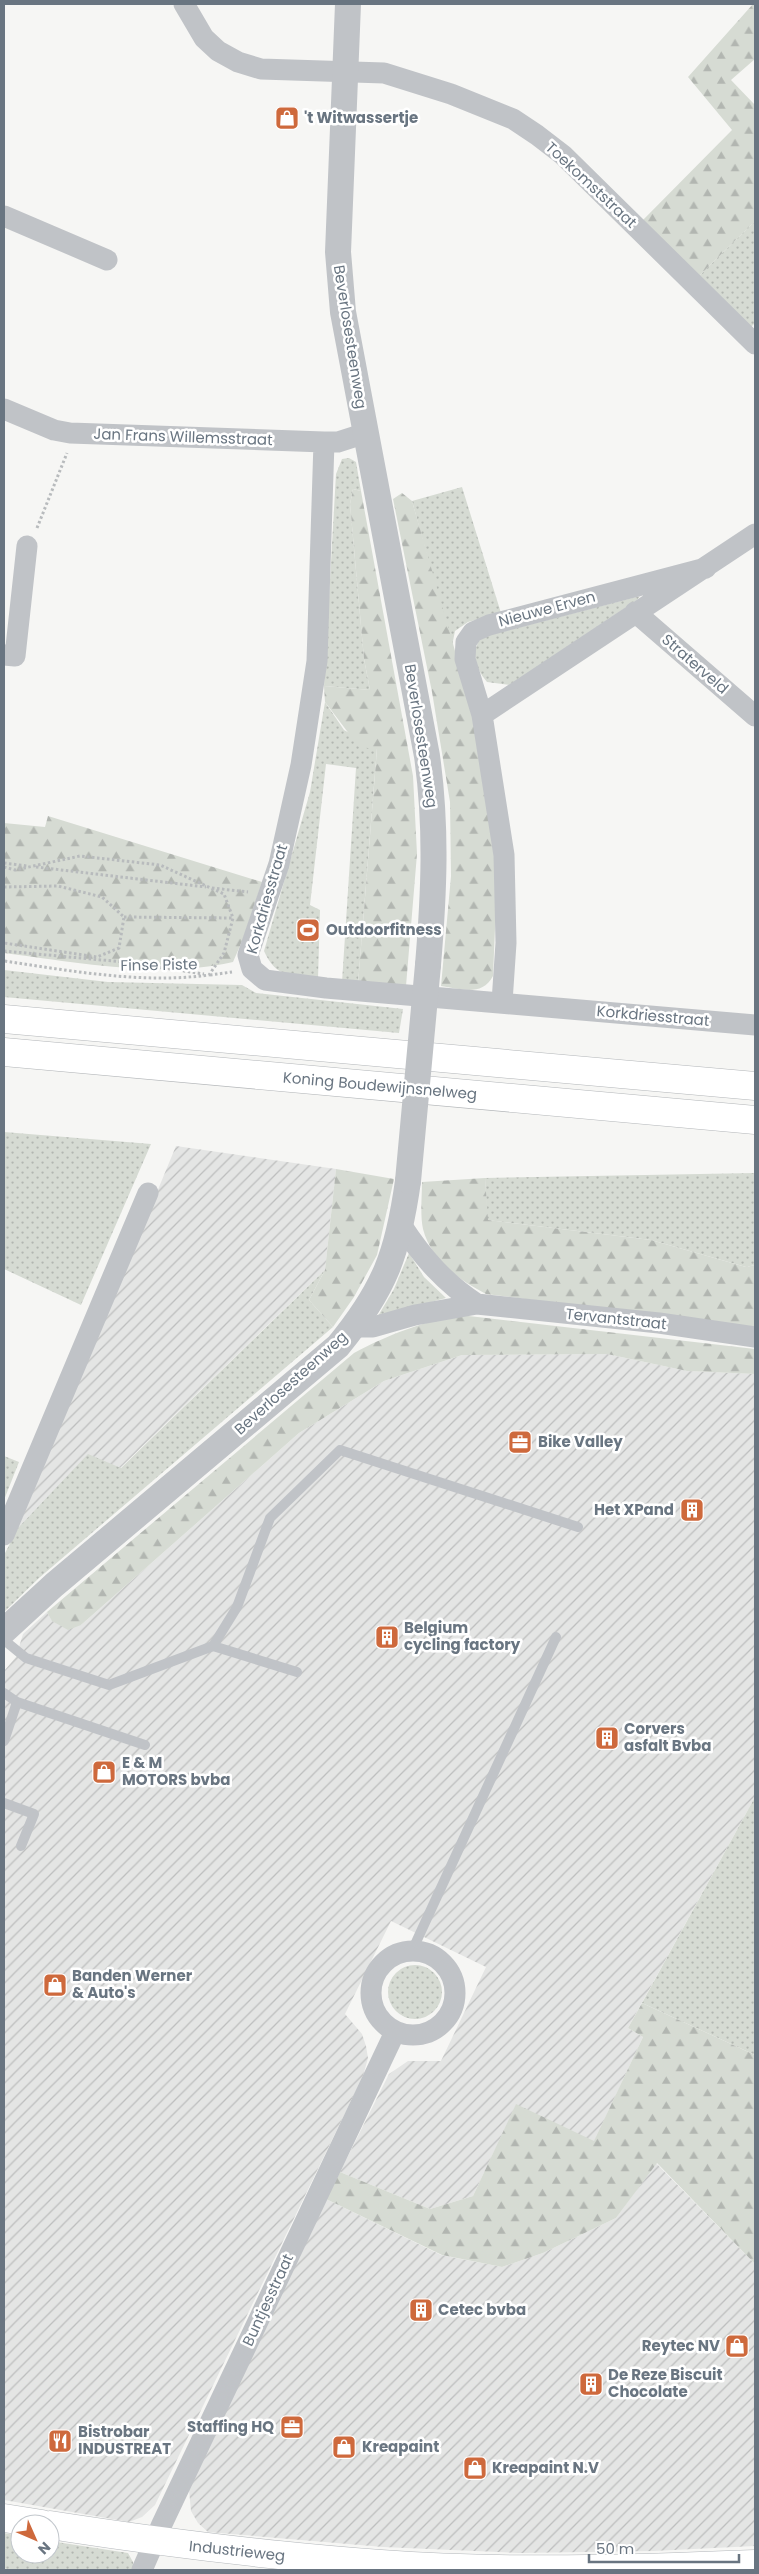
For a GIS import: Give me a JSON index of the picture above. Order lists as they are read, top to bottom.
{
  "streets": {
    "main road": ["Koning Boudewijnsnelweg", "Industrieweg"],
    "street": [
      "Toekomststraat",
      "Beverlosesteenweg",
      "Jan Frans Willemsstraat",
      "Nieuwe Erven",
      "Straterveld",
      "Korkdriesstraat",
      "Tervantstraat",
      "Buntjesstraat"
    ],
    "path": ["Finse Piste"]
  },
  "crossings": [
    ["Toekomststraat", "Beverlosesteenweg"],
    ["Beverlosesteenweg", "Jan Frans Willemsstraat"],
    ["Beverlosesteenweg", "Tervantstraat"],
    ["Jan Frans Willemsstraat", "Korkdriesstraat"],
    ["Nieuwe Erven", "Straterveld"],
    ["Nieuwe Erven", "Korkdriesstraat"],
    ["Buntjesstraat", "Industrieweg"]
  ],
  "places": {
    "shop": [
      "'t Witwassertje",
      "E & M MOTORS bvba",
      "Banden Werner & Auto's",
      "Reytec NV",
      "Kreapaint",
      "Kreapaint N.V"
    ],
    "sports": ["Outdoorfitness"],
    "office": ["Bike Valley", "Staffing HQ"],
    "building": [
      "Het XPand",
      "Belgium cycling factory",
      "Corvers asfalt Bvba",
      "Cetec bvba",
      "De Reze Biscuit Chocolate"
    ],
    "restaurant": ["Bistrobar INDUSTREAT"]
  },
  "scale_bar": "50 m",
  "north": "bottom right"
}
